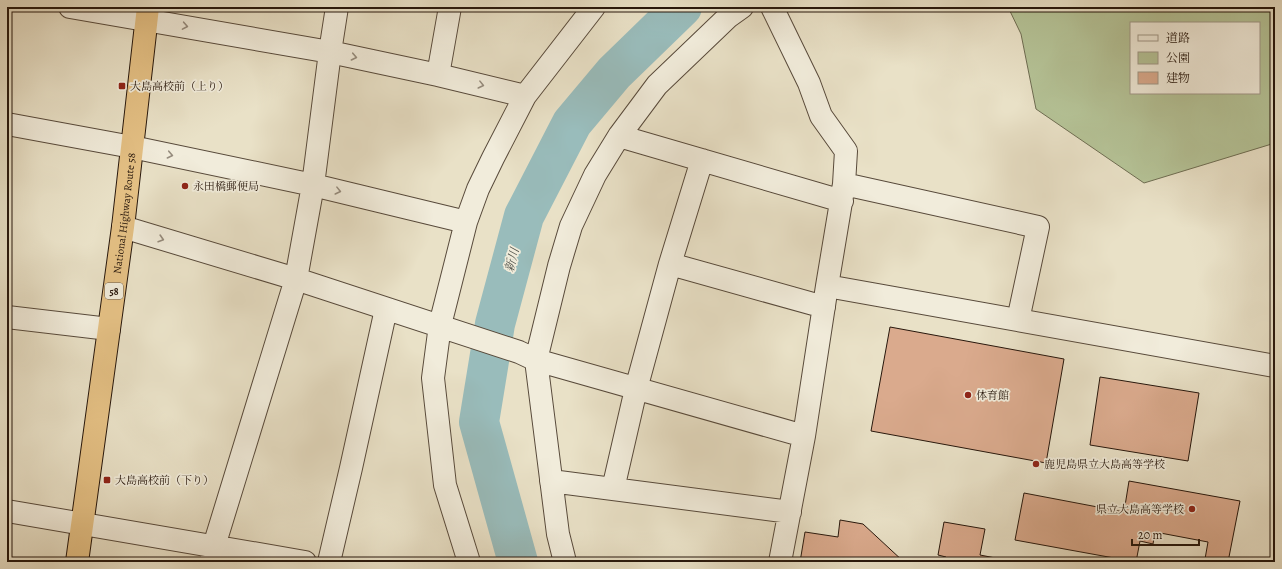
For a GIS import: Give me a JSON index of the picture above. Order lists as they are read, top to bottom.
{
  "streets": {
    "highway": ["National Highway Route 58", "58"]
  },
  "water": ["新川"],
  "places": {
    "transit": ["大島高校前（上り）", "大島高校前（下り）"],
    "other": [
      "永田橋郵便局",
      "体育館",
      "鹿児島県立大島高等学校",
      "県立大島高等学校"
    ]
  },
  "legend": ["道路", "公園", "建物"],
  "scale_bar": "20 m"
}
